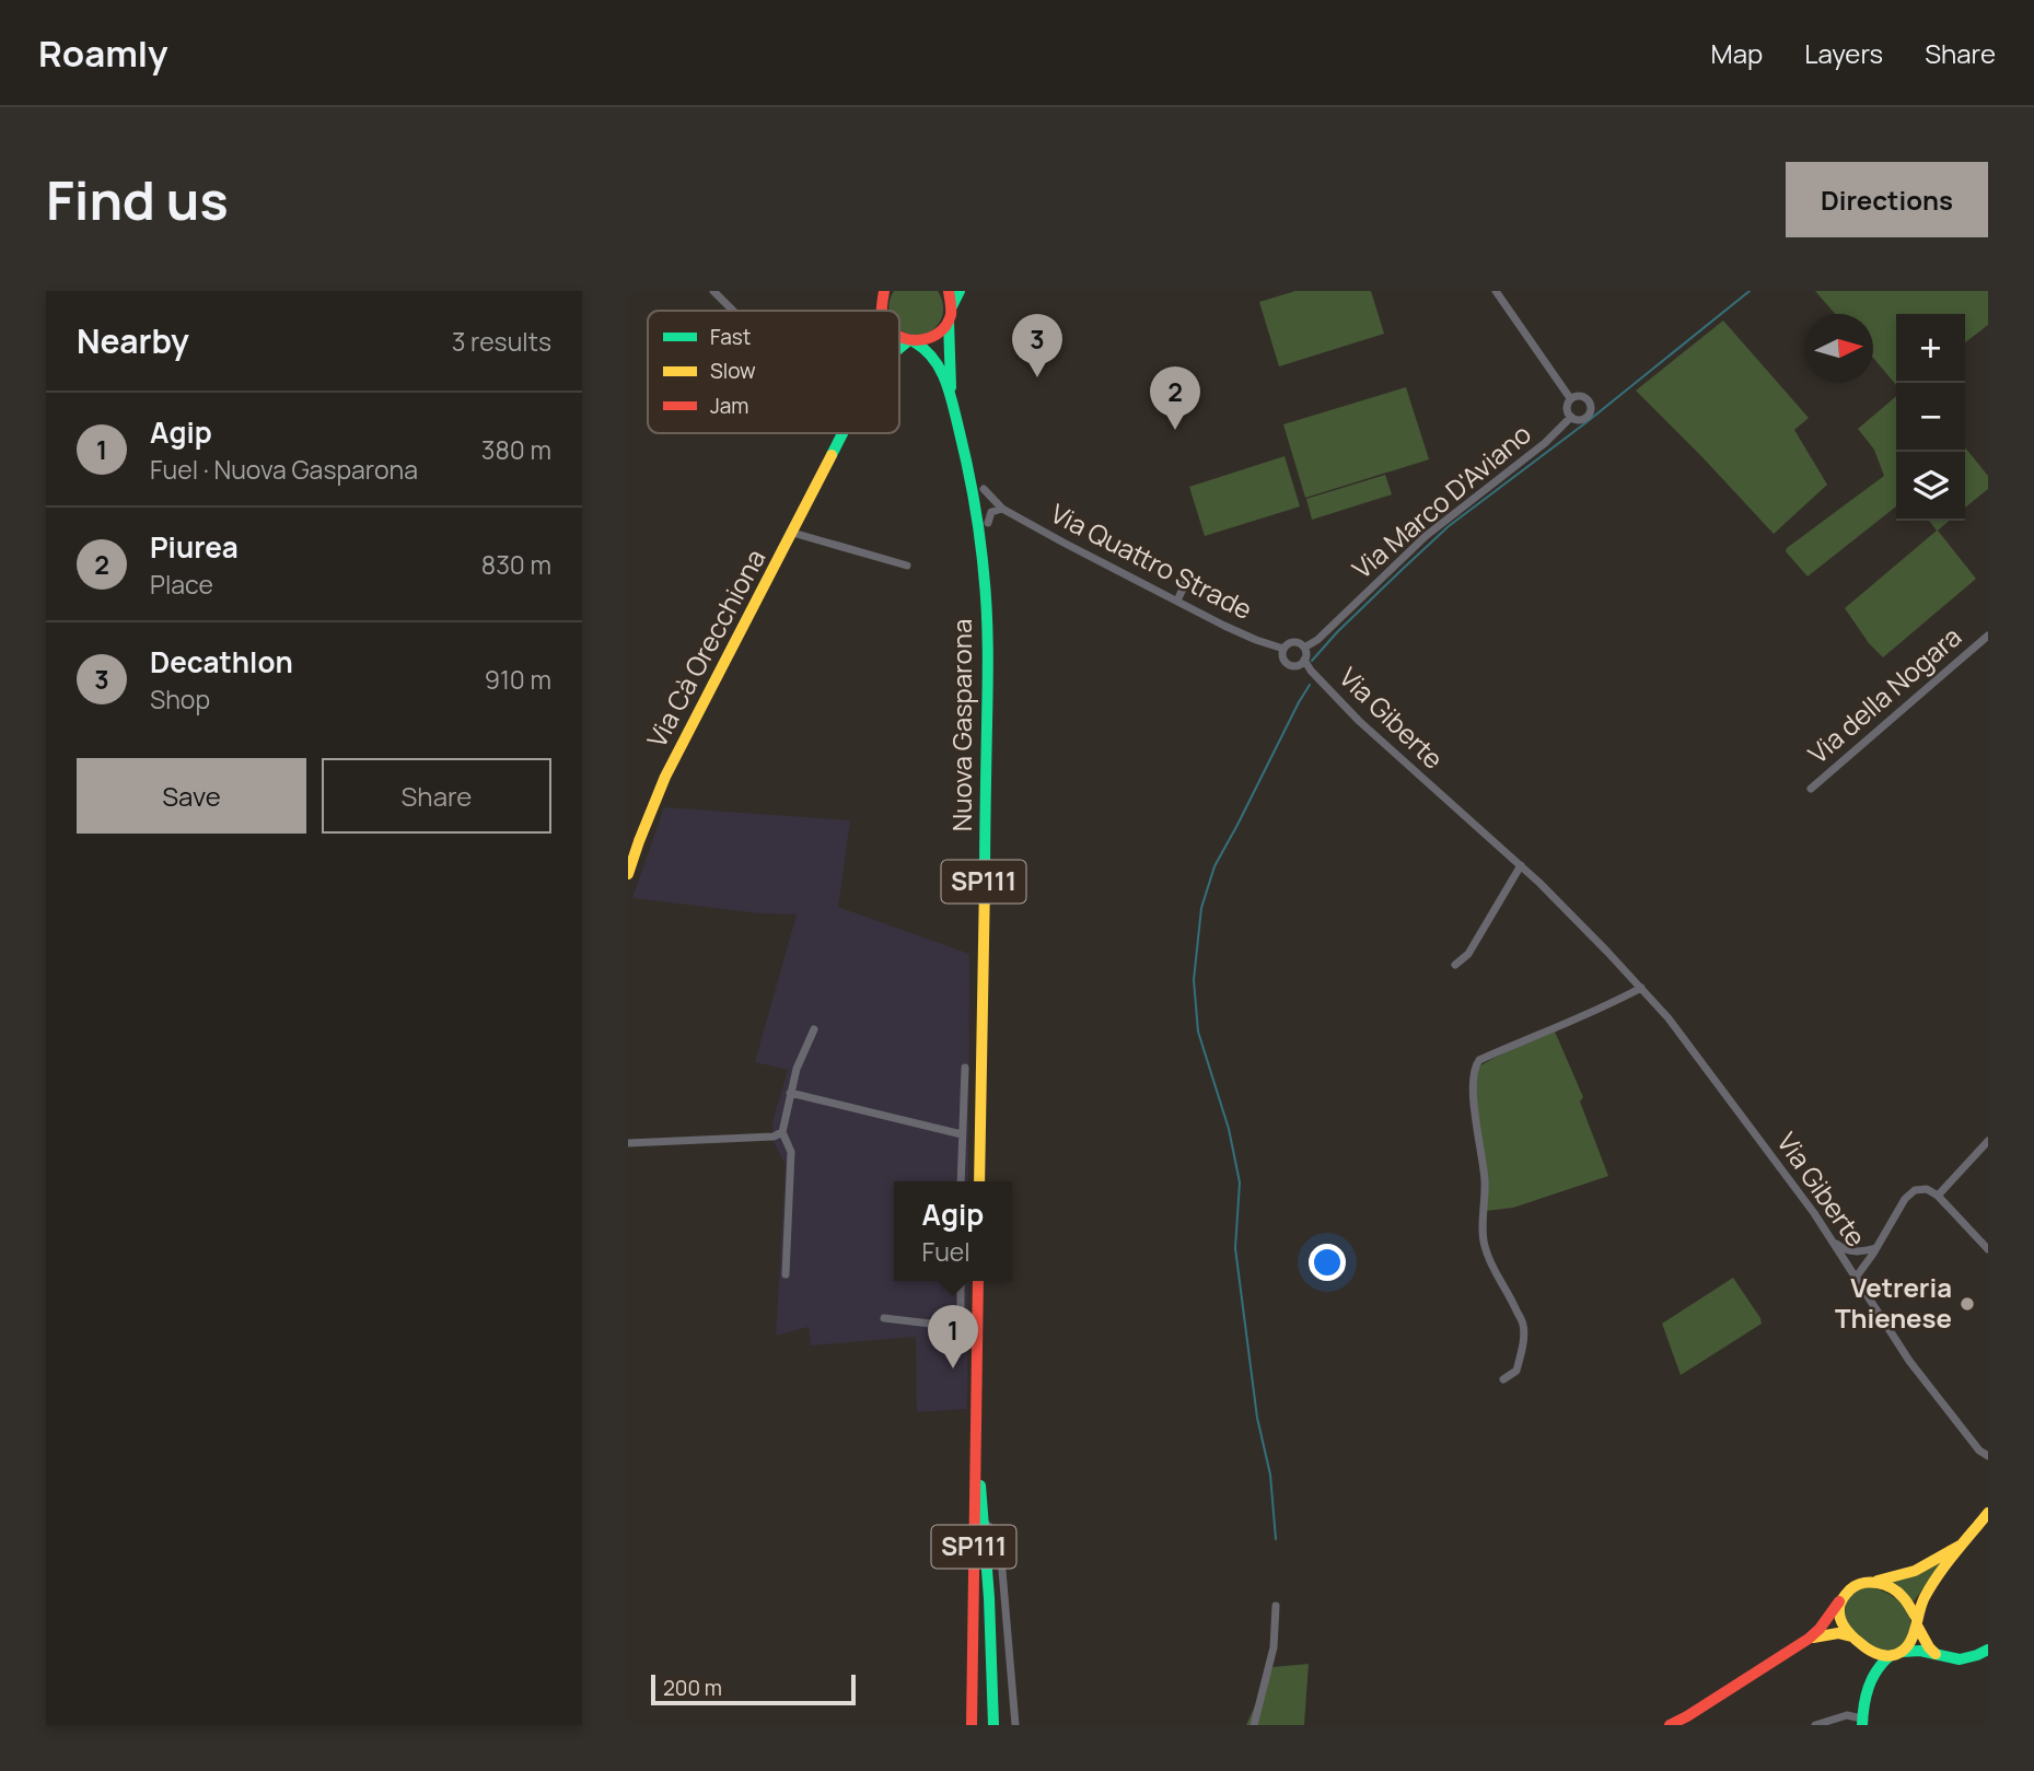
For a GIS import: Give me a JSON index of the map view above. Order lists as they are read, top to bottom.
{
  "streets": {
    "main road": ["Via Cà Orecchiona", "Nuova Gasparona", "SP111"],
    "street": [
      "Via Marco D'Aviano",
      "Via Quattro Strade",
      "Via della Nogara",
      "Via Giberte"
    ]
  },
  "crossings": [
    ["Via Marco D'Aviano", "Via Quattro Strade"],
    ["Via Marco D'Aviano", "Via Giberte"],
    ["Via Quattro Strade", "Via Giberte"],
    ["Via Cà Orecchiona", "Nuova Gasparona"]
  ],
  "places": ["Vetreria Thienese"],
  "legend": ["Fast", "Slow", "Jam"],
  "scale_bar": "200 m",
  "north": "right",
  "page": {
    "header": "Roamly",
    "nav": ["Map", "Layers", "Share"],
    "buttons": [
      "Directions",
      ["Save", "Share"]
    ],
    "title": "Find us",
    "heading": ["Nearby", "3 results"],
    "map_buttons": ["+", "−"],
    "pins": ["3", "2", "1"],
    "list": [
      {
        "mark": "1",
        "name": "Agip",
        "note": "Fuel · Nuova Gasparona",
        "value": "380 m"
      },
      {
        "mark": "2",
        "name": "Piurea",
        "note": "Place",
        "value": "830 m"
      },
      {
        "mark": "3",
        "name": "Decathlon",
        "note": "Shop",
        "value": "910 m"
      }
    ],
    "popup": ["Agip", "Fuel"],
    "scale": "200 m"
  }
}
